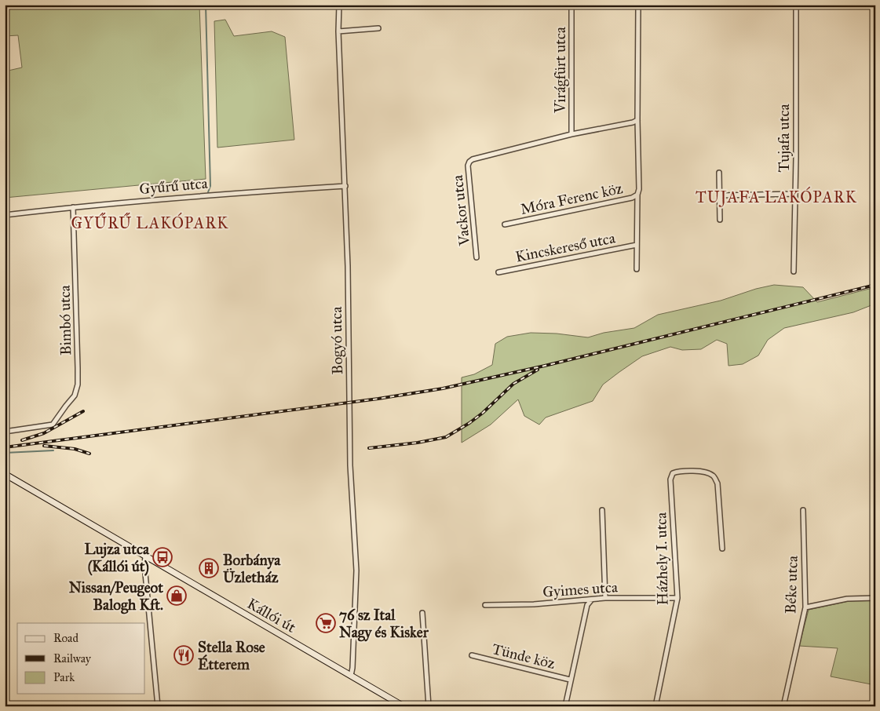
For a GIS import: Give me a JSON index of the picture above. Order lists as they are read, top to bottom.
{
  "streets": {
    "main road": ["Kállói út"],
    "street": [
      "Virágfürt utca",
      "Tujafa utca",
      "Gyűrű utca",
      "Móra Ferenc köz",
      "Vackor utca",
      "Kincskereső utca",
      "Bimbó utca",
      "Bogyó utca",
      "Házhely I. utca",
      "Béke utca",
      "Gyimes utca",
      "Tünde köz"
    ]
  },
  "crossings": [
    ["Virágfürt utca", "Móra Ferenc köz"],
    ["Virágfürt utca", "Vackor utca"],
    ["Gyűrű utca", "Bimbó utca"],
    ["Gyűrű utca", "Bogyó utca"],
    ["Bogyó utca", "Kállói út"],
    ["Házhely I. utca", "Gyimes utca"]
  ],
  "districts": ["TUJAFA LAKÓPARK", "GYŰRŰ LAKÓPARK"],
  "places": {
    "bus stop": ["Lujza utca (Kállói út)"],
    "building": ["Borbánya Üzletház"],
    "shop": ["Nissan/Peugeot Balogh Kft."],
    "supermarket": ["76 sz Ital Nagy és Kisker"],
    "restaurant": ["Stella Rose Étterem"]
  },
  "legend": ["Road", "Railway", "Park"]
}
